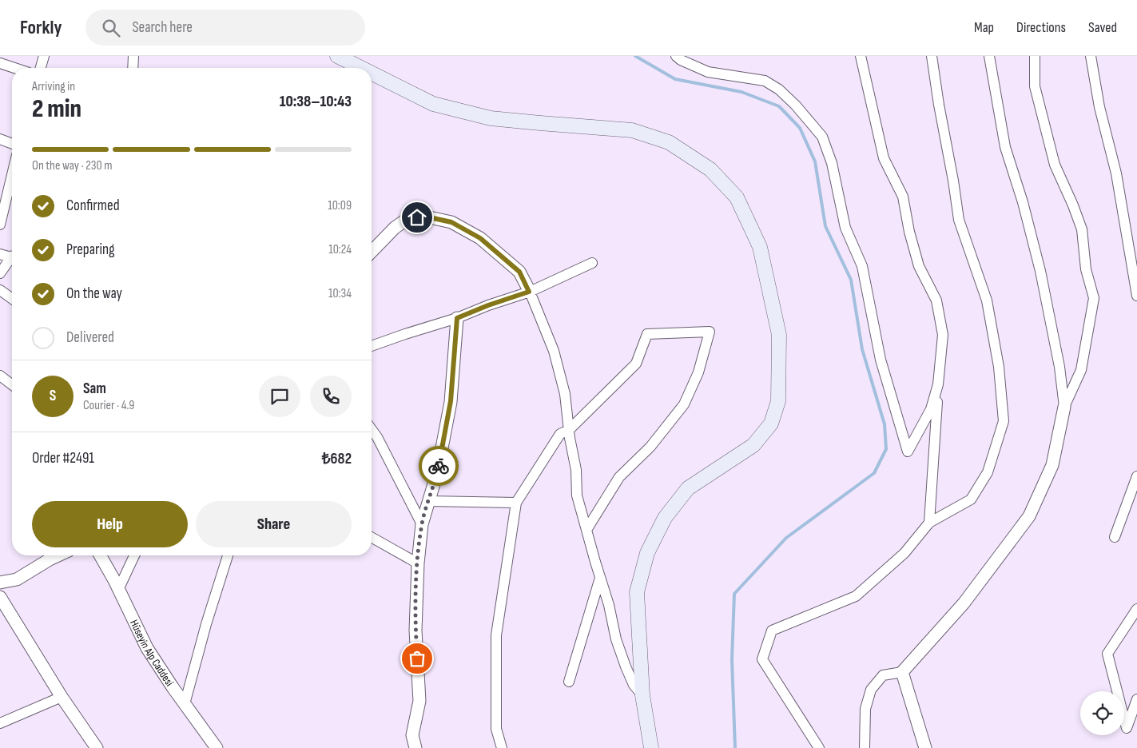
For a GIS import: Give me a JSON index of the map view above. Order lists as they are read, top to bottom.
{
  "streets": {
    "street": ["Hüseyin Alp Caddesi"]
  },
  "page": {
    "header": "Forkly",
    "search": "Search here",
    "nav": ["Map", "Directions", "Saved"],
    "heading": ["2 min", "Arriving in", "10:38–10:43"],
    "panel": [
      "Sam",
      "Courier · 4.9",
      "Order #2491",
      "₺682"
    ],
    "bar": "On the way · 230 m",
    "list": [
      ["Confirmed", "10:09"],
      ["Preparing", "10:24"],
      ["On the way", "10:34"],
      "Delivered"
    ],
    "round": "S",
    "buttons": ["Help", "Share"]
  }
}
